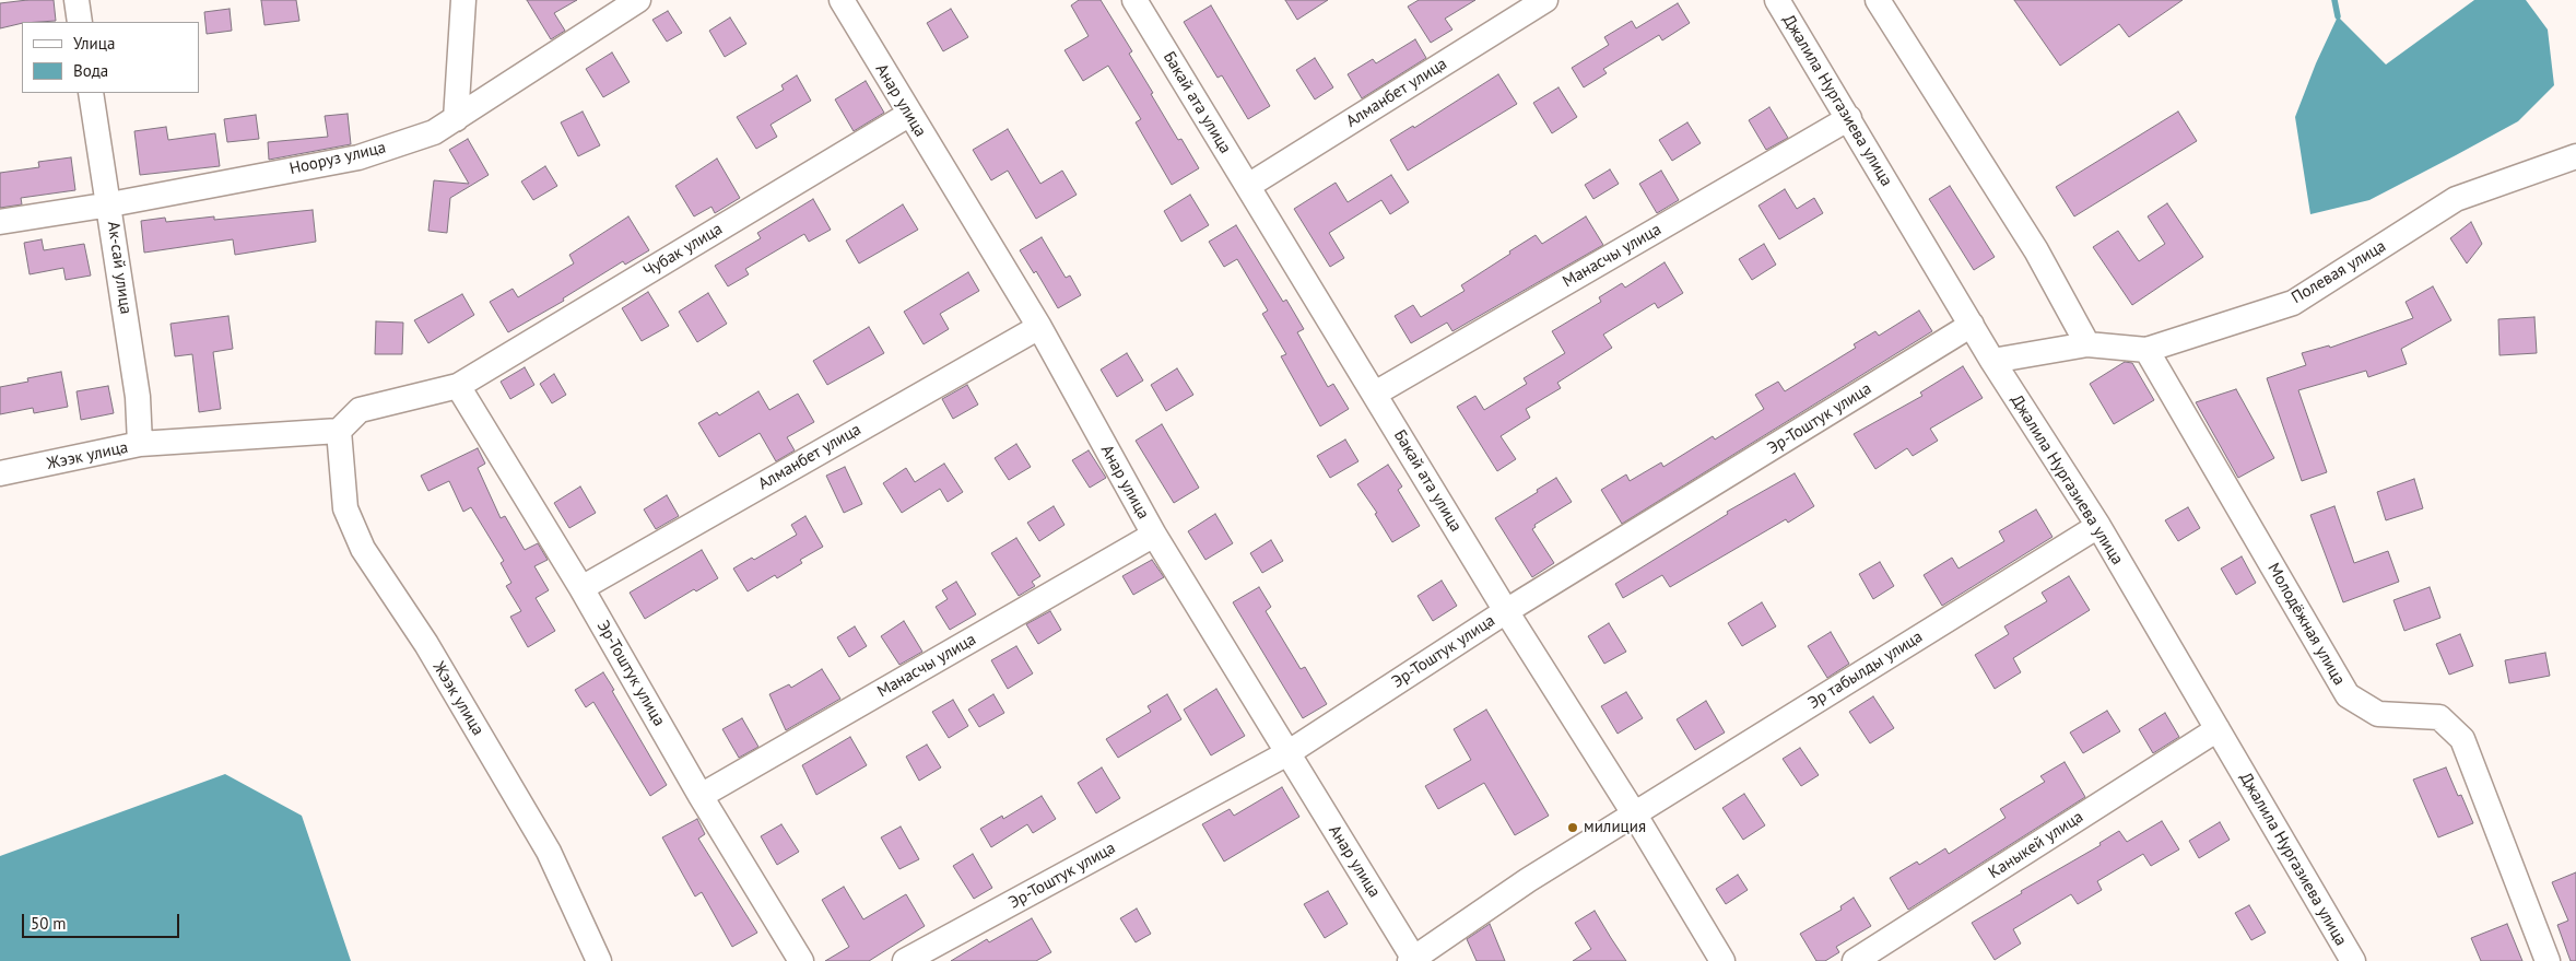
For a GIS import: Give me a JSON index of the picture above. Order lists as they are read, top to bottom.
{
  "streets": {
    "street": [
      "Алманбет улица",
      "Анар улица",
      "Джалила Нургазиева улица",
      "Бакай ата улица",
      "Нооруз улица",
      "Чубак улица",
      "Манасчы улица",
      "Ак-сай улица",
      "Полевая улица",
      "Эр-Тоштук улица",
      "Жээк улица",
      "Молодёжная улица",
      "Эр табылды улица",
      "Каныкей улица"
    ]
  },
  "crossings": [
    ["Алманбет улица", "Анар улица"],
    ["Алманбет улица", "Бакай ата улица"],
    ["Алманбет улица", "Эр-Тоштук улица"],
    ["Анар улица", "Чубак улица"],
    ["Анар улица", "Манасчы улица"],
    ["Анар улица", "Эр-Тоштук улица"],
    ["Анар улица", "Эр табылды улица"],
    ["Джалила Нургазиева улица", "Манасчы улица"],
    ["Джалила Нургазиева улица", "Полевая улица"],
    ["Джалила Нургазиева улица", "Эр-Тоштук улица"],
    ["Джалила Нургазиева улица", "Эр табылды улица"],
    ["Джалила Нургазиева улица", "Каныкей улица"],
    ["Бакай ата улица", "Манасчы улица"],
    ["Бакай ата улица", "Эр-Тоштук улица"],
    ["Бакай ата улица", "Эр табылды улица"],
    ["Нооруз улица", "Ак-сай улица"],
    ["Чубак улица", "Эр-Тоштук улица"],
    ["Манасчы улица", "Эр-Тоштук улица"],
    ["Ак-сай улица", "Жээк улица"],
    ["Полевая улица", "Молодёжная улица"]
  ],
  "places": ["милиция"],
  "legend": ["Улица", "Вода"],
  "scale_bar": "50 m"
}
